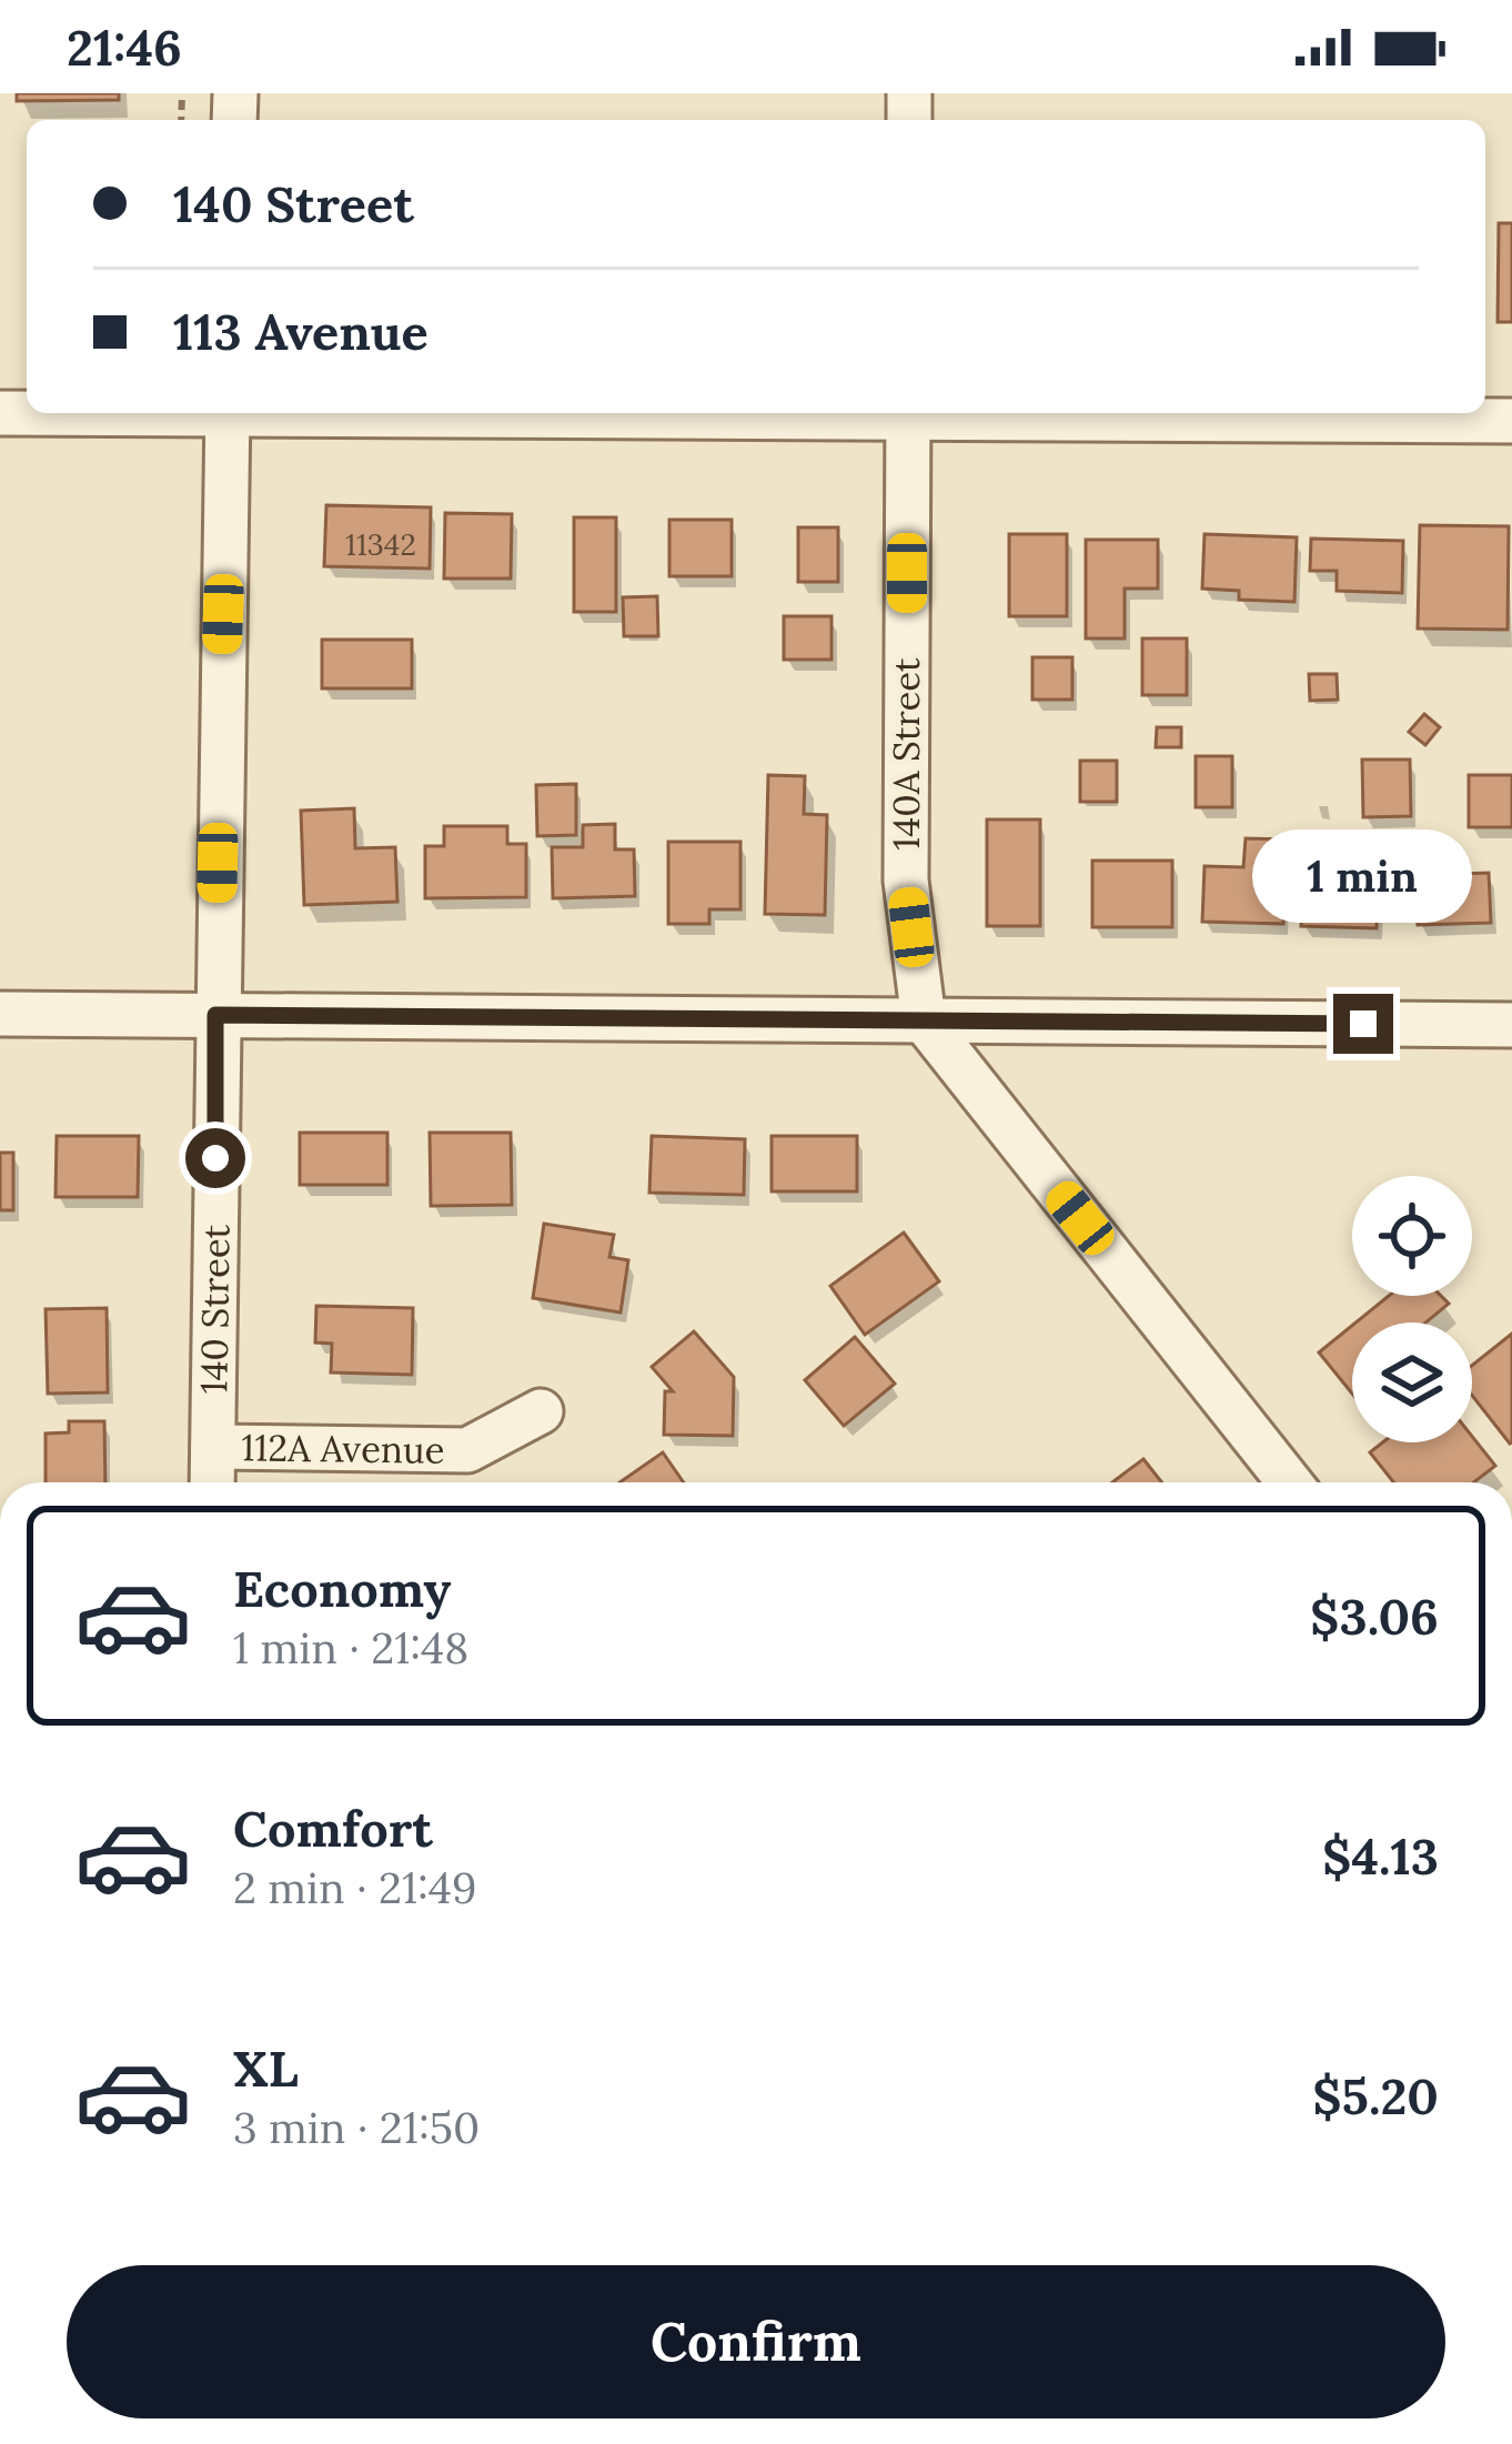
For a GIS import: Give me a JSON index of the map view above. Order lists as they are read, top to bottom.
{
  "streets": {
    "street": ["140A Street", "140 Street", "112A Avenue"]
  },
  "crossings": [
    ["140 Street", "112A Avenue"]
  ],
  "house_numbers": ["11342"],
  "page": {
    "status": "21:46",
    "banner": ["140 Street", "113 Avenue"],
    "bubble": "1 min",
    "list": [
      {
        "name": "Economy",
        "note": "1 min · 21:48",
        "value": "$3.06"
      },
      {
        "name": "Comfort",
        "note": "2 min · 21:49",
        "value": "$4.13"
      },
      {
        "name": "XL",
        "note": "3 min · 21:50",
        "value": "$5.20"
      }
    ],
    "buttons": "Confirm"
  }
}
